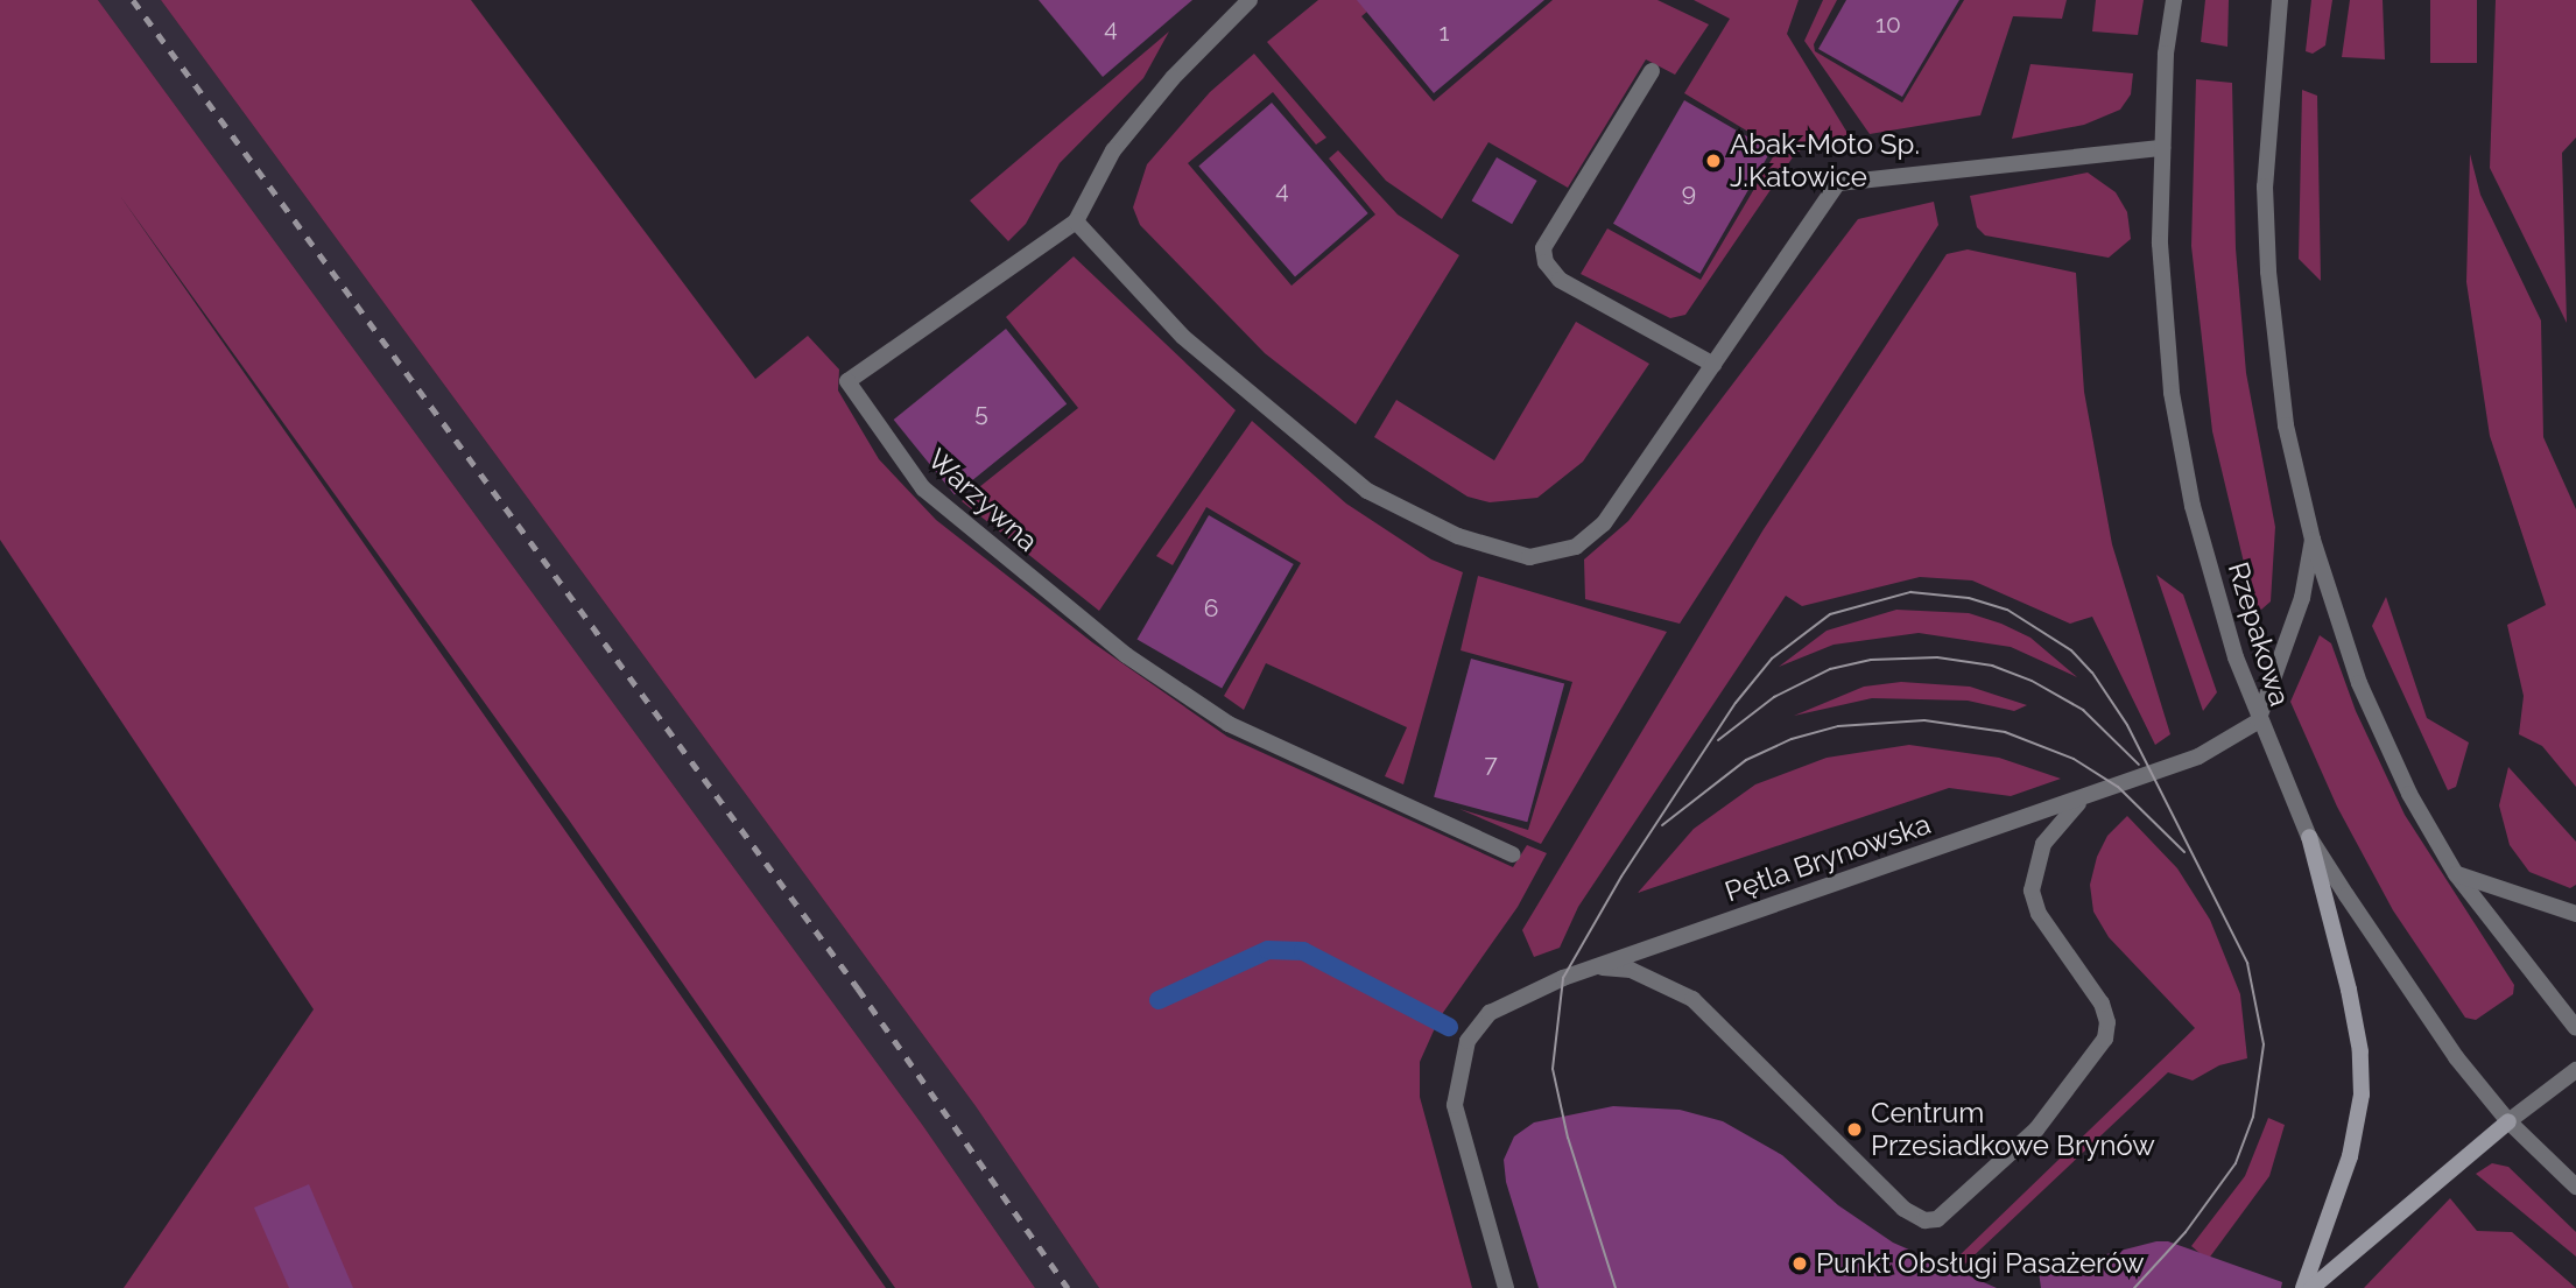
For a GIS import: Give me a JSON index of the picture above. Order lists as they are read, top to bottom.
{
  "streets": {
    "street": ["Warzywna", "Rzepakowa", "Pętla Brynowska"]
  },
  "crossings": [
    ["Rzepakowa", "Pętla Brynowska"]
  ],
  "places": ["Abak-Moto Sp. J.Katowice", "Centrum Przesiadkowe Brynów", "Punkt Obsługi Pasażerów"],
  "house_numbers": [
    "10",
    "4",
    "1",
    "4",
    "9",
    "5",
    "6",
    "7"
  ]
}
